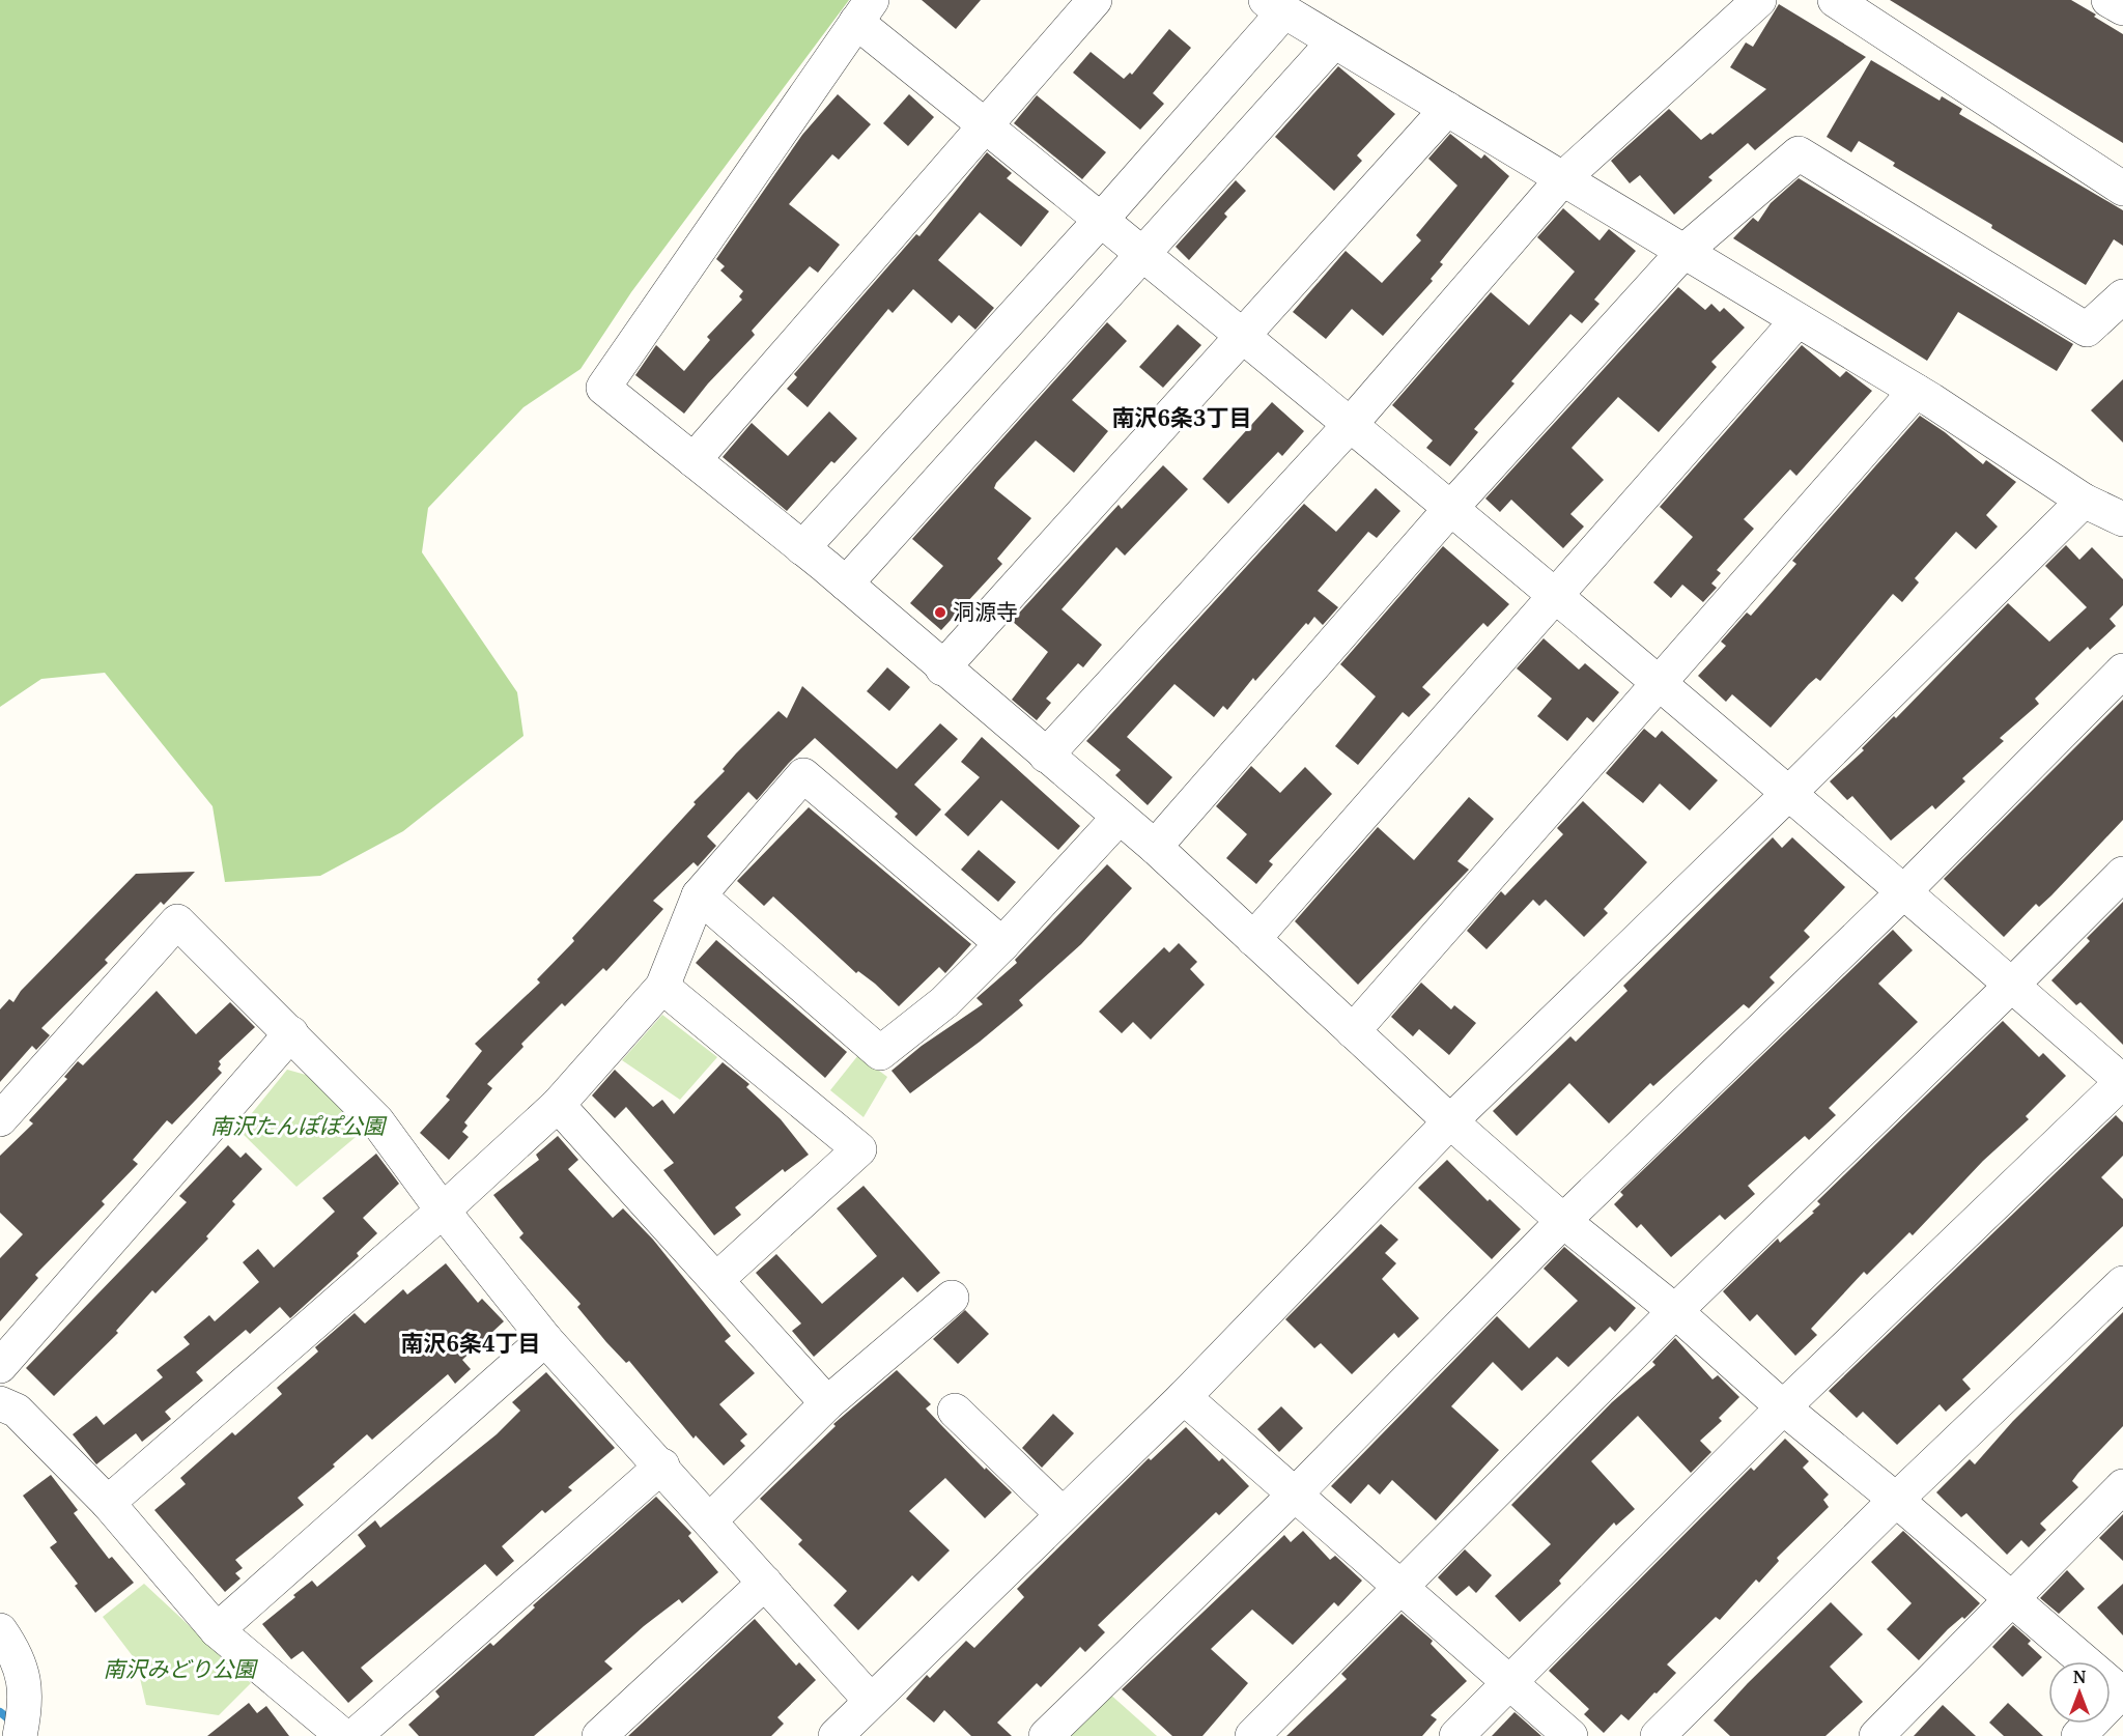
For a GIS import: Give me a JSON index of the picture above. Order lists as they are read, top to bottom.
{
  "districts": ["南沢6条3丁目", "南沢6条4丁目"],
  "parks": ["南沢たんぽぽ公園", "南沢みどり公園"],
  "places": ["洞源寺"],
  "north": "top"
}
